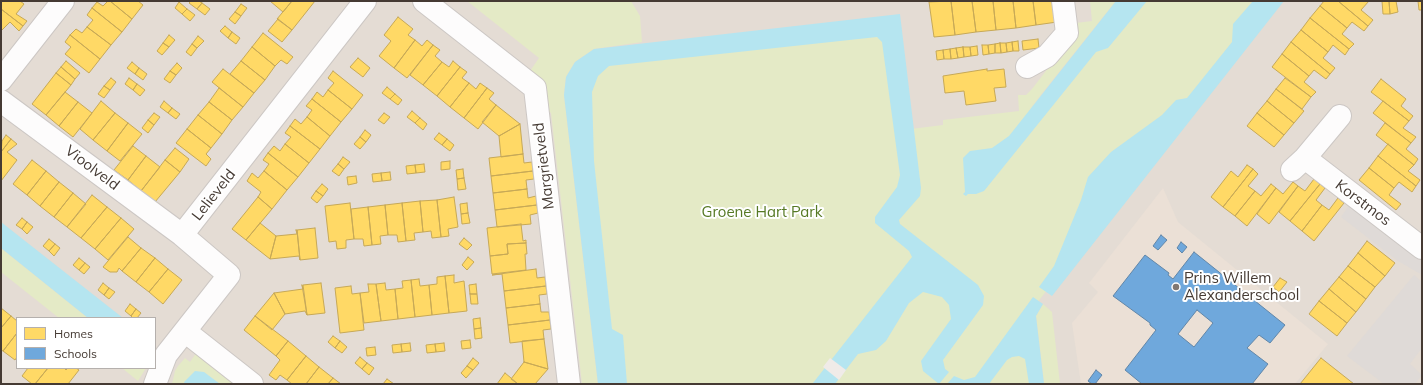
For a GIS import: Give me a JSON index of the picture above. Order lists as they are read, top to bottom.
{
  "streets": {
    "street": [
      "Margrietveld",
      "Vioolveld",
      "Lelieveld",
      "Korstmos"
    ]
  },
  "crossings": [
    ["Vioolveld", "Lelieveld"]
  ],
  "parks": ["Groene Hart Park"],
  "places": ["Prins Willem Alexanderschool"],
  "legend": ["Homes", "Schools"]
}
